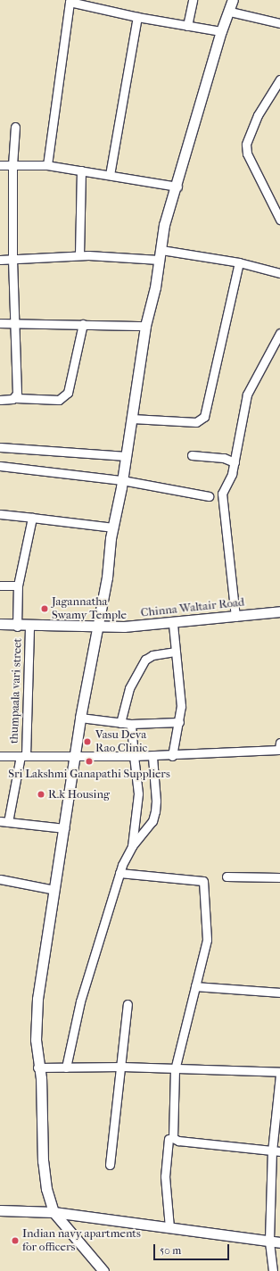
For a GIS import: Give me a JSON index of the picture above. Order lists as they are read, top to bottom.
{
  "streets": {
    "street": ["Chinna Waltair Road", "thumpaala vari street"]
  },
  "crossings": [
    ["Chinna Waltair Road", "thumpaala vari street"]
  ],
  "places": [
    "Jagannatha Swamy Temple",
    "Vasu Deva Rao Clinic",
    "Sri Lakshmi Ganapathi Suppliers",
    "R.k Housing",
    "Indian navy apartments for officers"
  ],
  "scale_bar": "50 m"
}
